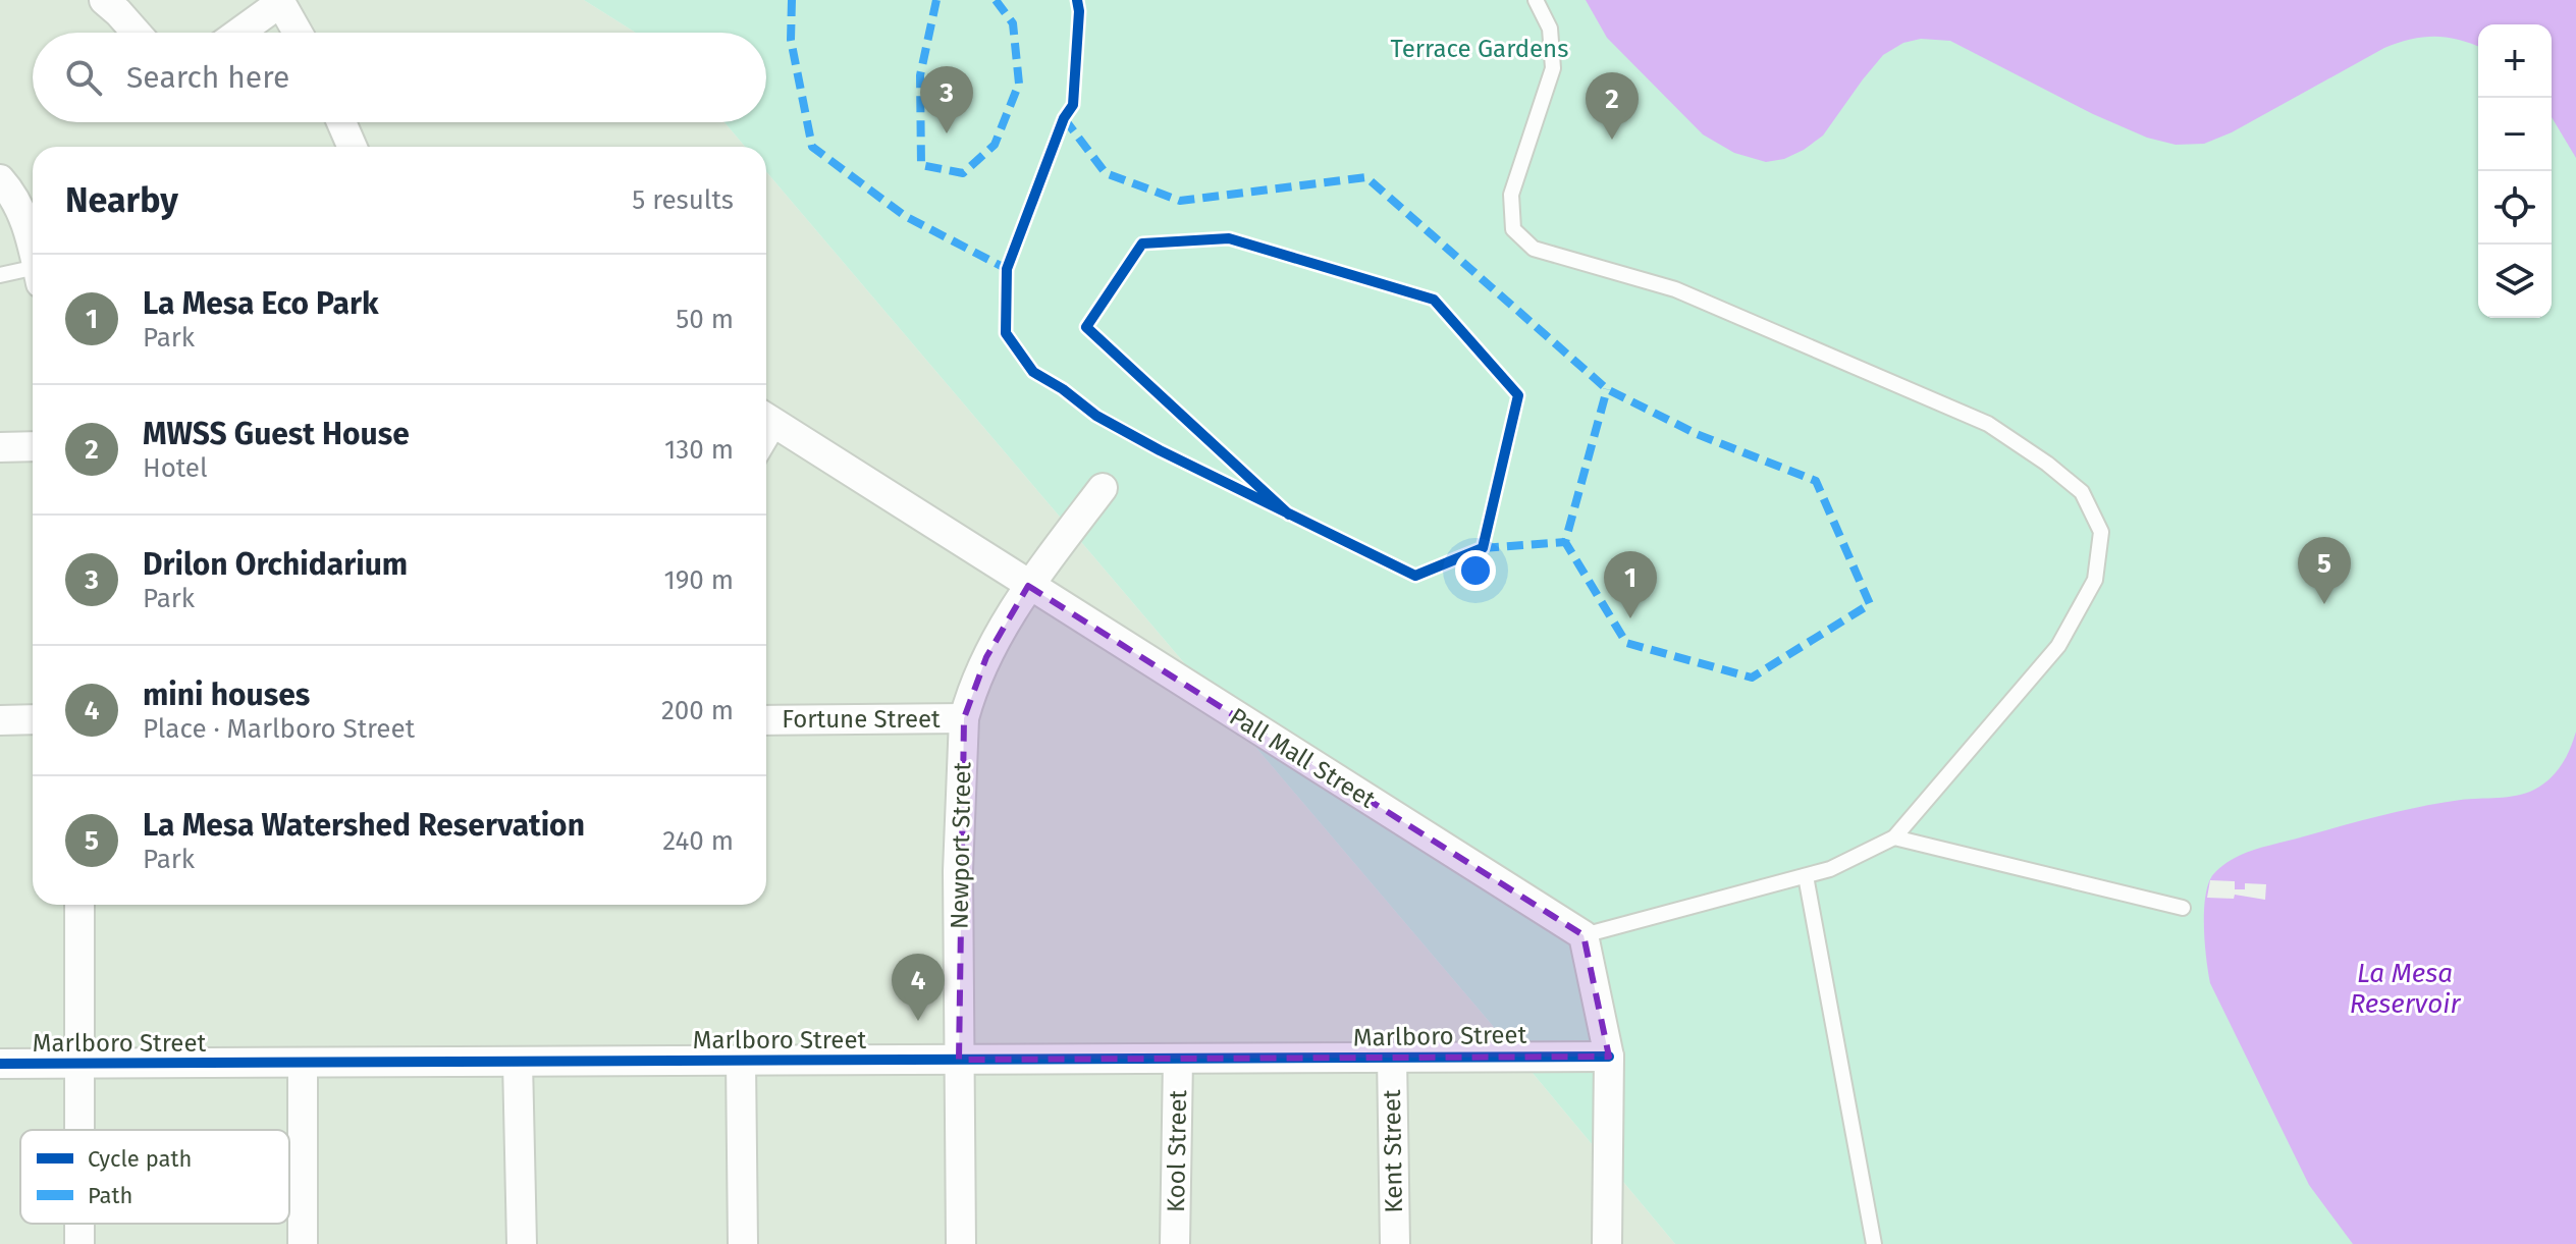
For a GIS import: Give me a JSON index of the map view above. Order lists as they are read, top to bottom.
{
  "streets": {
    "street": [
      "Fortune Street",
      "Pall Mall Street",
      "Newport Street",
      "Marlboro Street",
      "Kool Street",
      "Kent Street"
    ]
  },
  "crossings": [
    ["Fortune Street", "Newport Street"],
    ["Pall Mall Street", "Newport Street"],
    ["Newport Street", "Marlboro Street"],
    ["Marlboro Street", "Kool Street"],
    ["Marlboro Street", "Kent Street"]
  ],
  "water": ["La Mesa Reservoir"],
  "parks": ["Terrace Gardens"],
  "legend": ["Cycle path", "Path"],
  "page": {
    "map_buttons": ["+", "−"],
    "search": "Search here",
    "pins": [
      "3",
      "2",
      "5",
      "1",
      "4"
    ],
    "heading": ["Nearby", "5 results"],
    "list": [
      {
        "mark": "1",
        "name": "La Mesa Eco Park",
        "note": "Park",
        "value": "50 m"
      },
      {
        "mark": "2",
        "name": "MWSS Guest House",
        "note": "Hotel",
        "value": "130 m"
      },
      {
        "mark": "3",
        "name": "Drilon Orchidarium",
        "note": "Park",
        "value": "190 m"
      },
      {
        "mark": "4",
        "name": "mini houses",
        "note": "Place · Marlboro Street",
        "value": "200 m"
      },
      {
        "mark": "5",
        "name": "La Mesa Watershed Reservation",
        "note": "Park",
        "value": "240 m"
      }
    ]
  }
}
